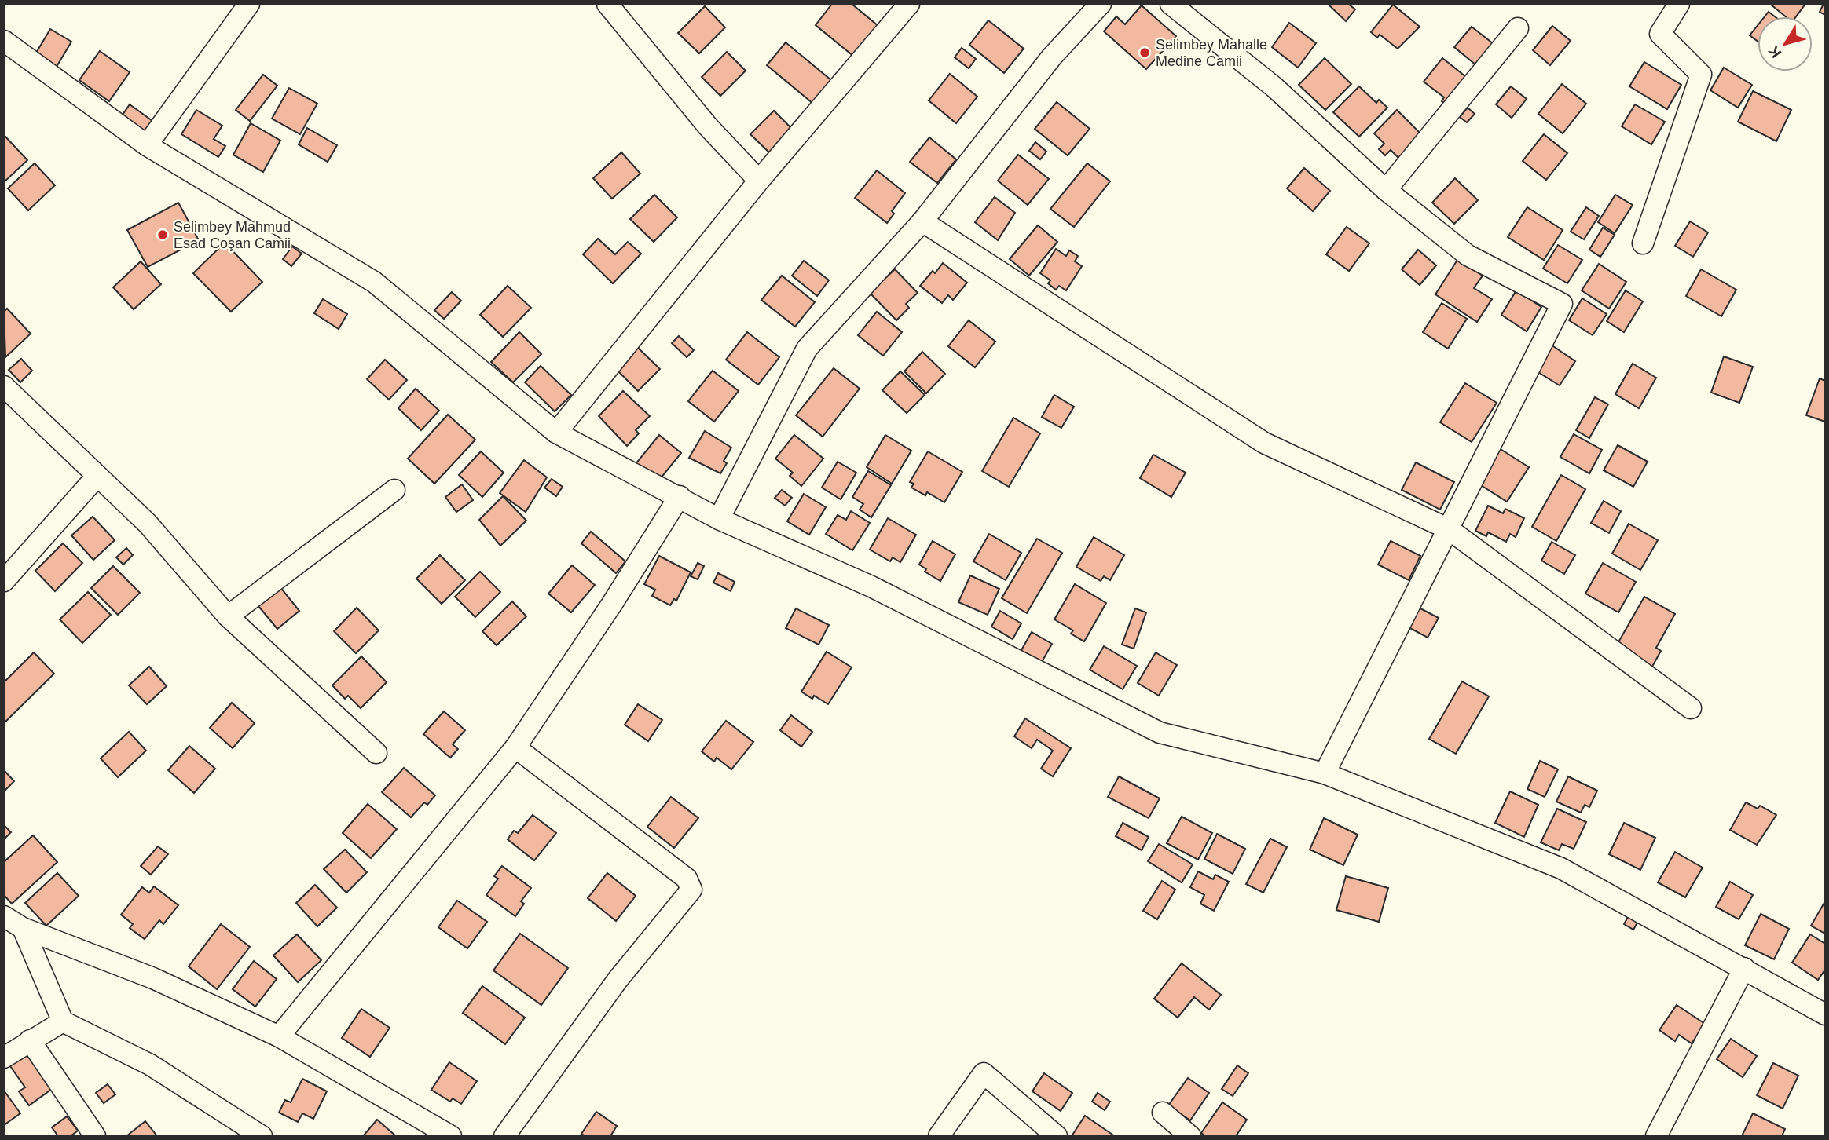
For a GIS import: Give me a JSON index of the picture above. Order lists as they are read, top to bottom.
{
  "places": ["Selimbey Mahalle Medine Camii", "Selimbey Mahmud Esad Coşan Camii"],
  "north": "bottom left"
}
